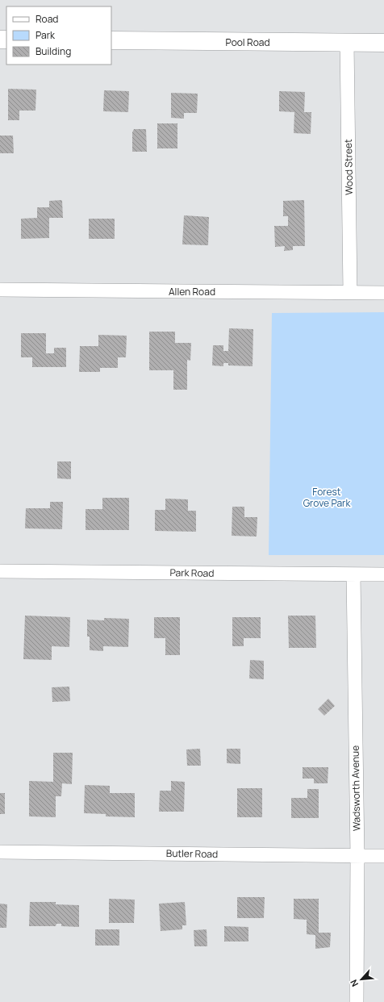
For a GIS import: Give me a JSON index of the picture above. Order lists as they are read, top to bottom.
{
  "streets": {
    "street": [
      "Pool Road",
      "Wood Street",
      "Allen Road",
      "Park Road",
      "Wadsworth Avenue",
      "Butler Road"
    ]
  },
  "crossings": [
    ["Pool Road", "Wood Street"],
    ["Wood Street", "Allen Road"],
    ["Park Road", "Wadsworth Avenue"],
    ["Wadsworth Avenue", "Butler Road"]
  ],
  "parks": ["Forest Grove Park"],
  "legend": ["Road", "Park", "Building"],
  "north": "bottom left"
}
